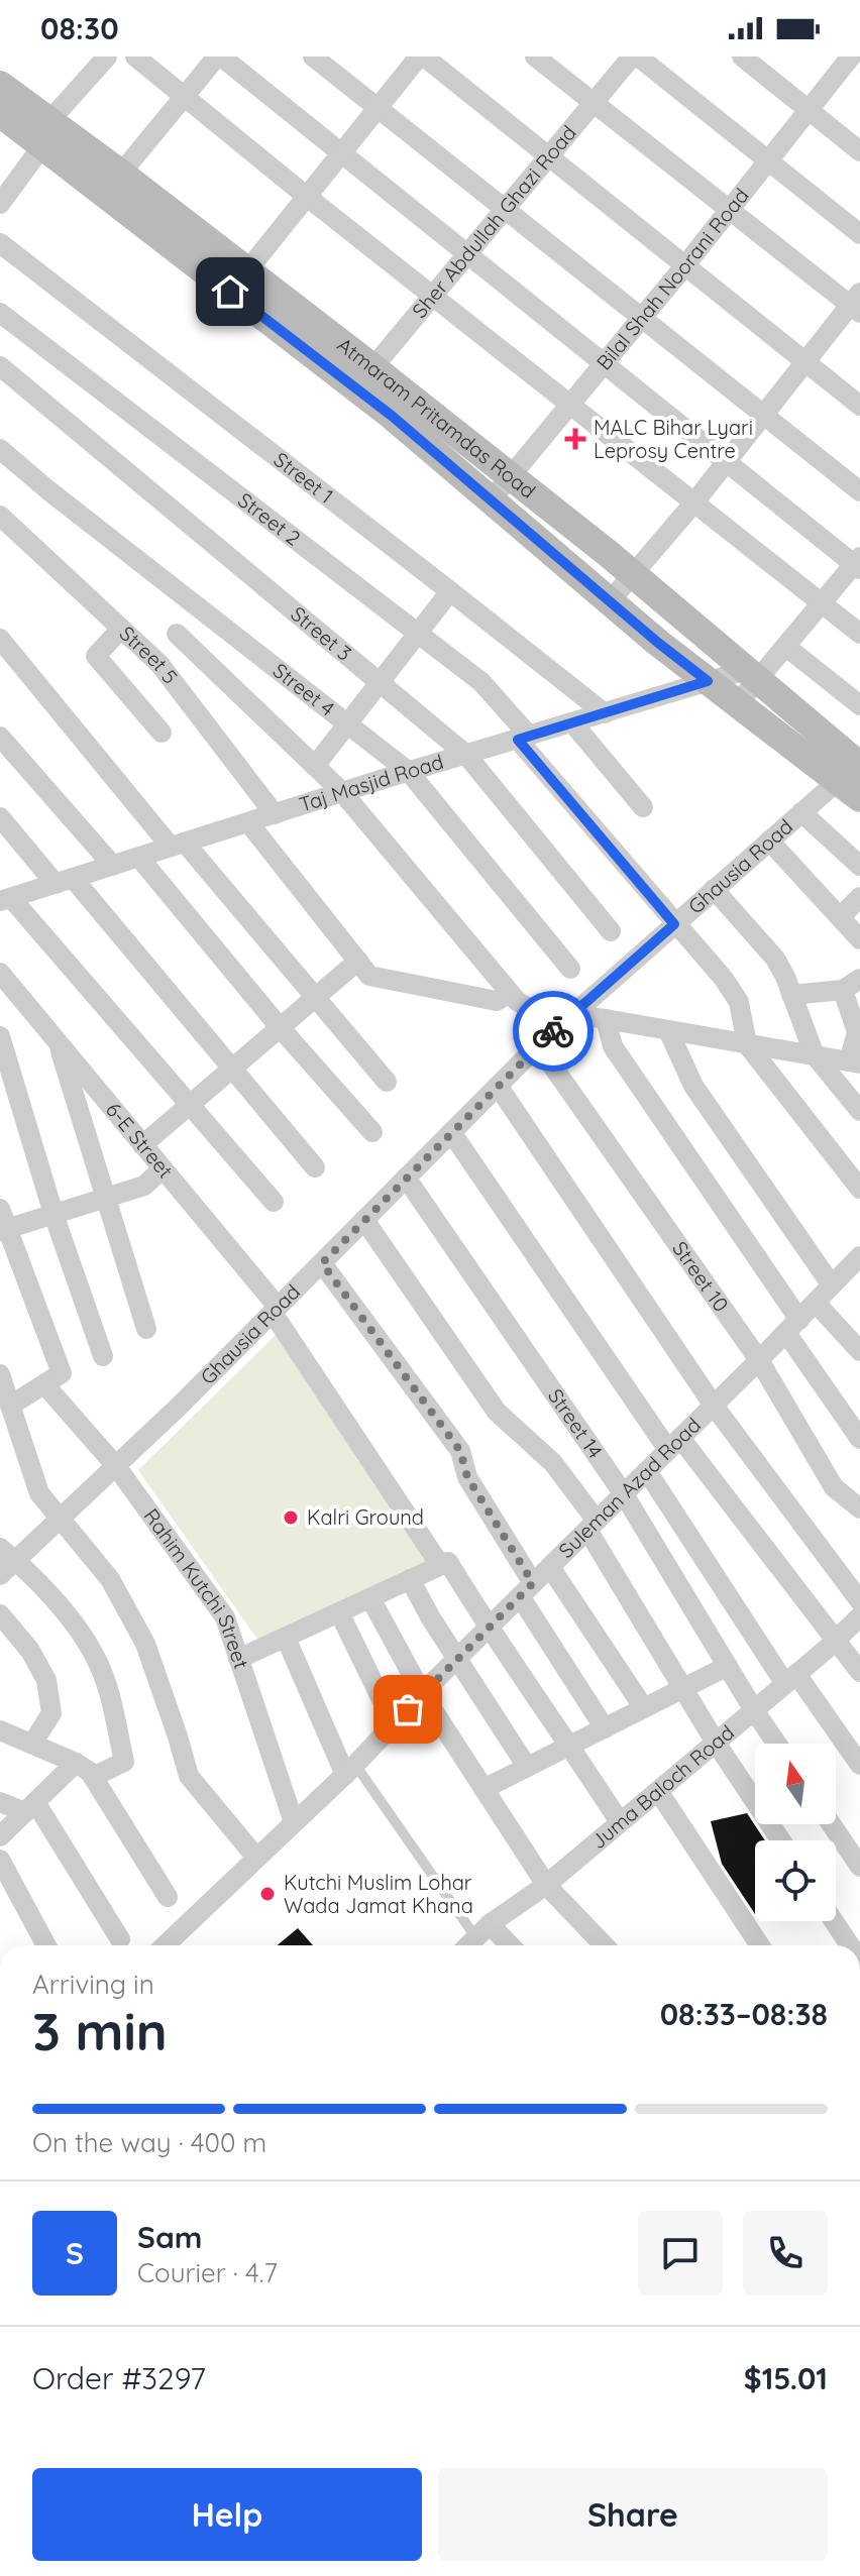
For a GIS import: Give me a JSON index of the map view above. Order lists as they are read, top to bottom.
{
  "streets": {
    "main road": ["Atmaram Pritamdas Road"],
    "street": [
      "Sher Abdullah Ghazi Road",
      "Bilal Shah Noorani Road",
      "Street 1",
      "Street 2",
      "Street 3",
      "Street 5",
      "Street 4",
      "Taj Masjid Road",
      "Ghausia Road",
      "6-E Street",
      "Street 10",
      "Street 14",
      "Suleman Azad Road",
      "Rahim Kutchi Street",
      "Juma Baloch Road"
    ]
  },
  "crossings": [
    ["Sher Abdullah Ghazi Road", "Atmaram Pritamdas Road"],
    ["Bilal Shah Noorani Road", "Atmaram Pritamdas Road"],
    ["Atmaram Pritamdas Road", "Taj Masjid Road"],
    ["Atmaram Pritamdas Road", "Ghausia Road"],
    ["Street 1", "Taj Masjid Road"],
    ["Street 2", "Taj Masjid Road"],
    ["Street 2", "Ghausia Road"],
    ["Street 3", "Taj Masjid Road"],
    ["Street 5", "Taj Masjid Road"],
    ["Street 4", "Taj Masjid Road"],
    ["Ghausia Road", "6-E Street"],
    ["Ghausia Road", "Street 10"],
    ["Ghausia Road", "Street 14"],
    ["Ghausia Road", "Rahim Kutchi Street"],
    ["6-E Street", "Suleman Azad Road"],
    ["Street 10", "Suleman Azad Road"],
    ["Street 14", "Suleman Azad Road"],
    ["Street 14", "Juma Baloch Road"],
    ["Suleman Azad Road", "Rahim Kutchi Street"]
  ],
  "places": {
    "health": ["MALC Bihar Lyari Leprosy Centre"],
    "other": ["Kalri Ground", "Kutchi Muslim Lohar Wada Jamat Khana"]
  },
  "north": "top",
  "page": {
    "status": "08:30",
    "heading": ["3 min", "Arriving in", "08:33–08:38"],
    "panel": [
      "Sam",
      "Courier · 4.7",
      "Order #3297",
      "$15.01"
    ],
    "bar": "On the way · 400 m",
    "round": "S",
    "buttons": ["Help", "Share"]
  }
}
